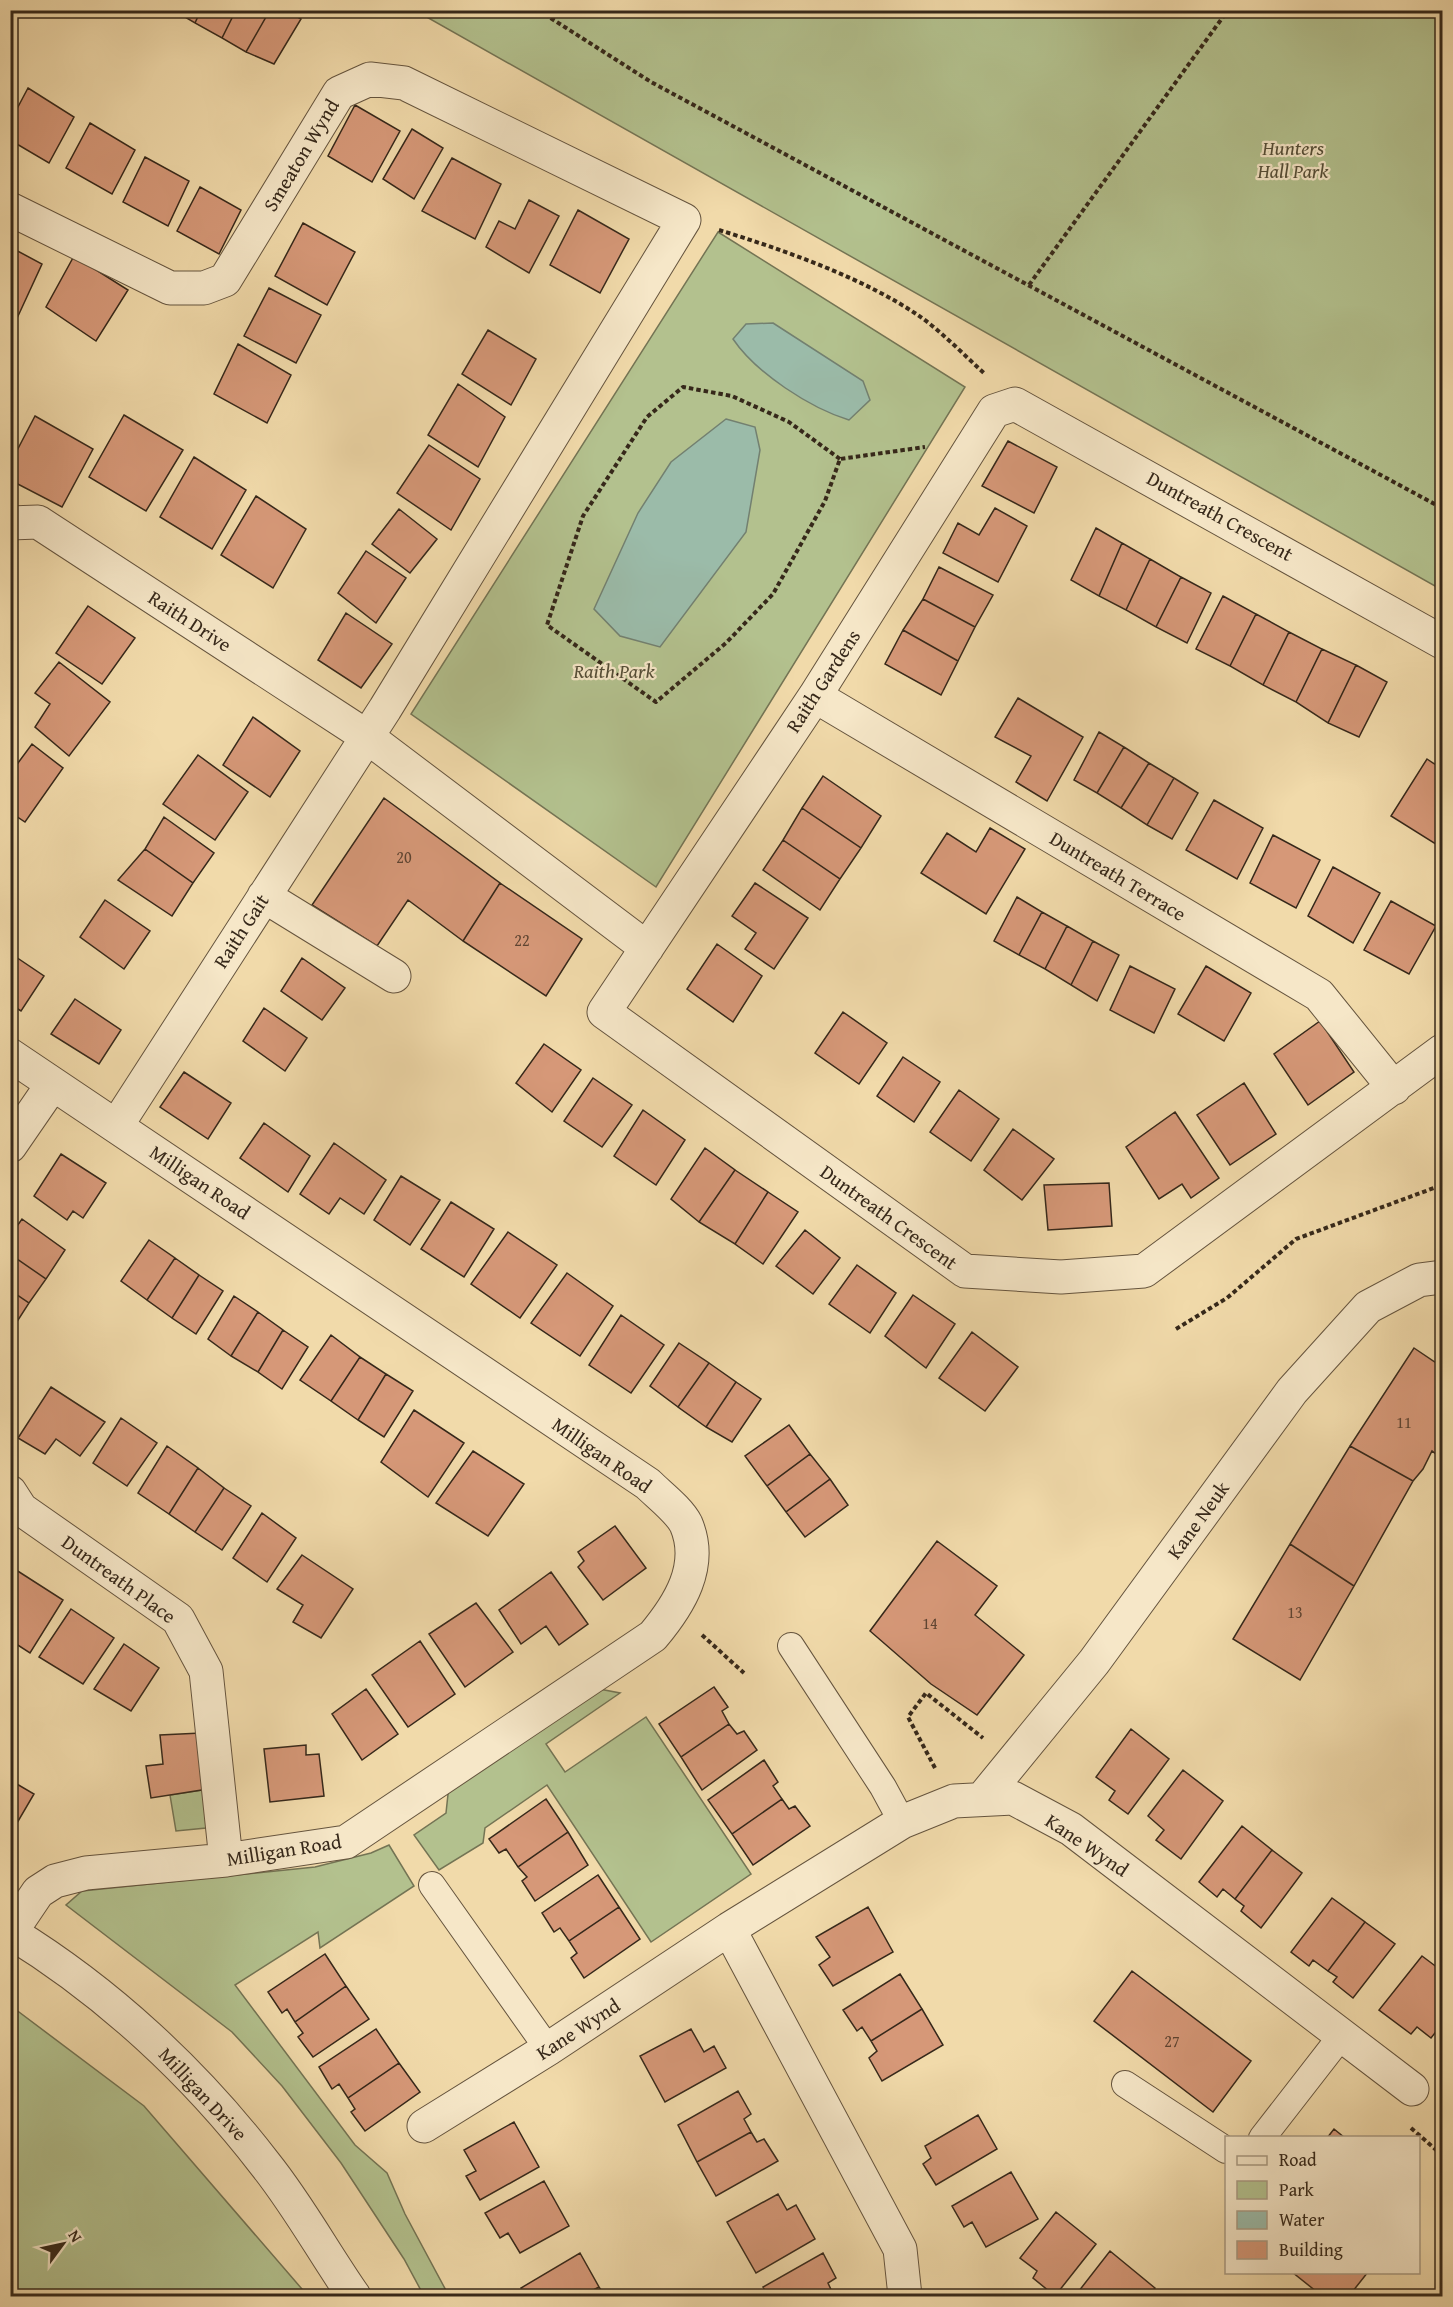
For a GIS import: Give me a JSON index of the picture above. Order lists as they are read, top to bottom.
{
  "streets": {
    "street": [
      "Smeaton Wynd",
      "Duntreath Crescent",
      "Raith Drive",
      "Raith Gardens",
      "Duntreath Terrace",
      "Raith Gait",
      "Milligan Road",
      "Kane Neuk",
      "Duntreath Place",
      "Kane Wynd",
      "Milligan Drive"
    ]
  },
  "crossings": [
    ["Duntreath Crescent", "Raith Drive"],
    ["Duntreath Crescent", "Raith Gardens"],
    ["Duntreath Crescent", "Duntreath Terrace"],
    ["Raith Drive", "Raith Gardens"],
    ["Raith Drive", "Raith Gait"],
    ["Raith Gardens", "Duntreath Terrace"],
    ["Raith Gait", "Milligan Road"],
    ["Milligan Road", "Duntreath Place"],
    ["Milligan Road", "Milligan Drive"],
    ["Kane Neuk", "Kane Wynd"]
  ],
  "parks": ["Hunters Hall Park", "Raith Park"],
  "house_numbers": [
    "20",
    "22",
    "11",
    "13",
    "14",
    "27"
  ],
  "legend": [
    "Road",
    "Park",
    "Water",
    "Building"
  ],
  "north": "top right"
}
